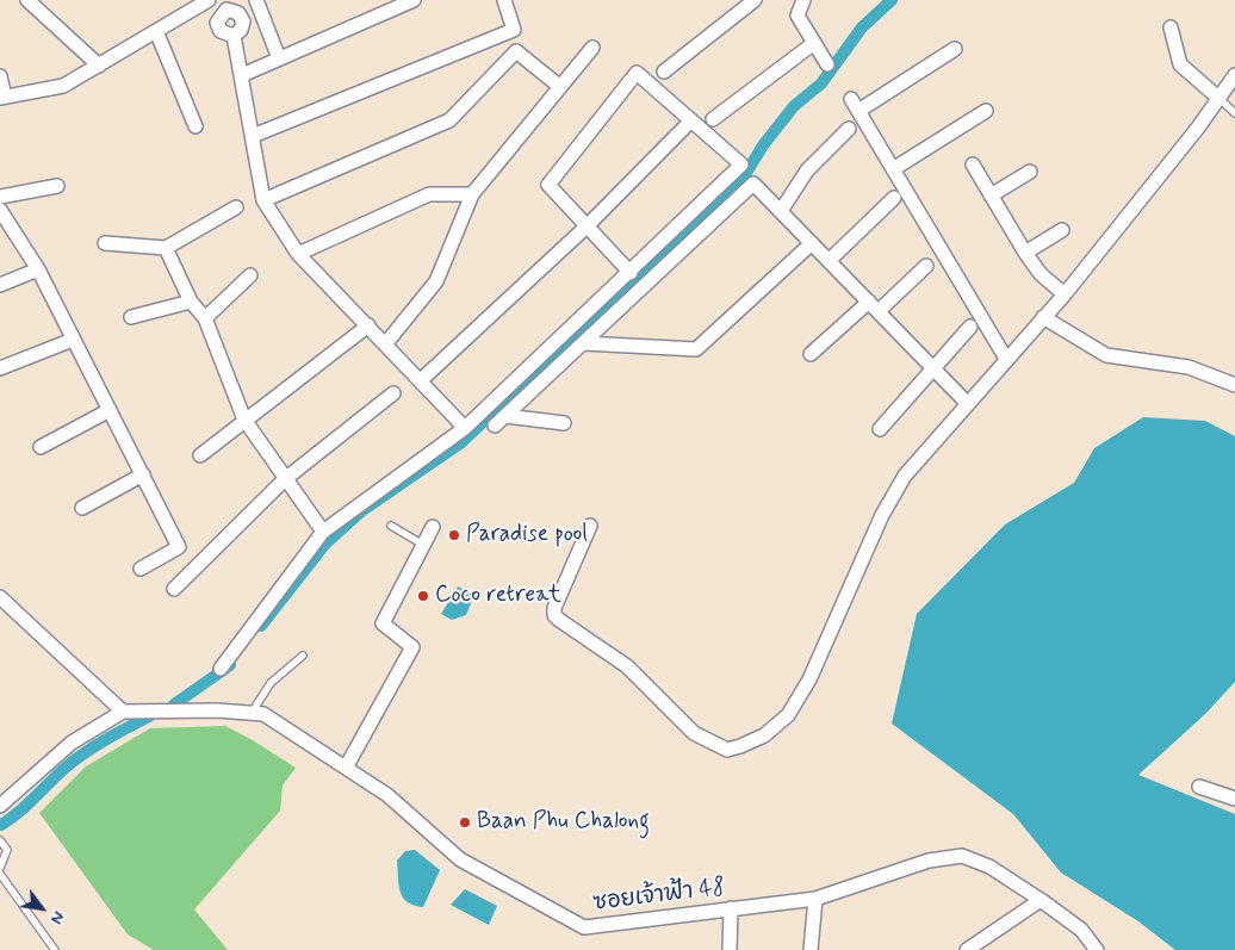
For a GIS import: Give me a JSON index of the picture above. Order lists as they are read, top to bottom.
{
  "streets": {
    "street": ["ซอยเจ้าฟ้า 48"]
  },
  "places": ["Paradise pool", "Coco retreat", "Baan Phu Chalong"],
  "north": "bottom right"
}
